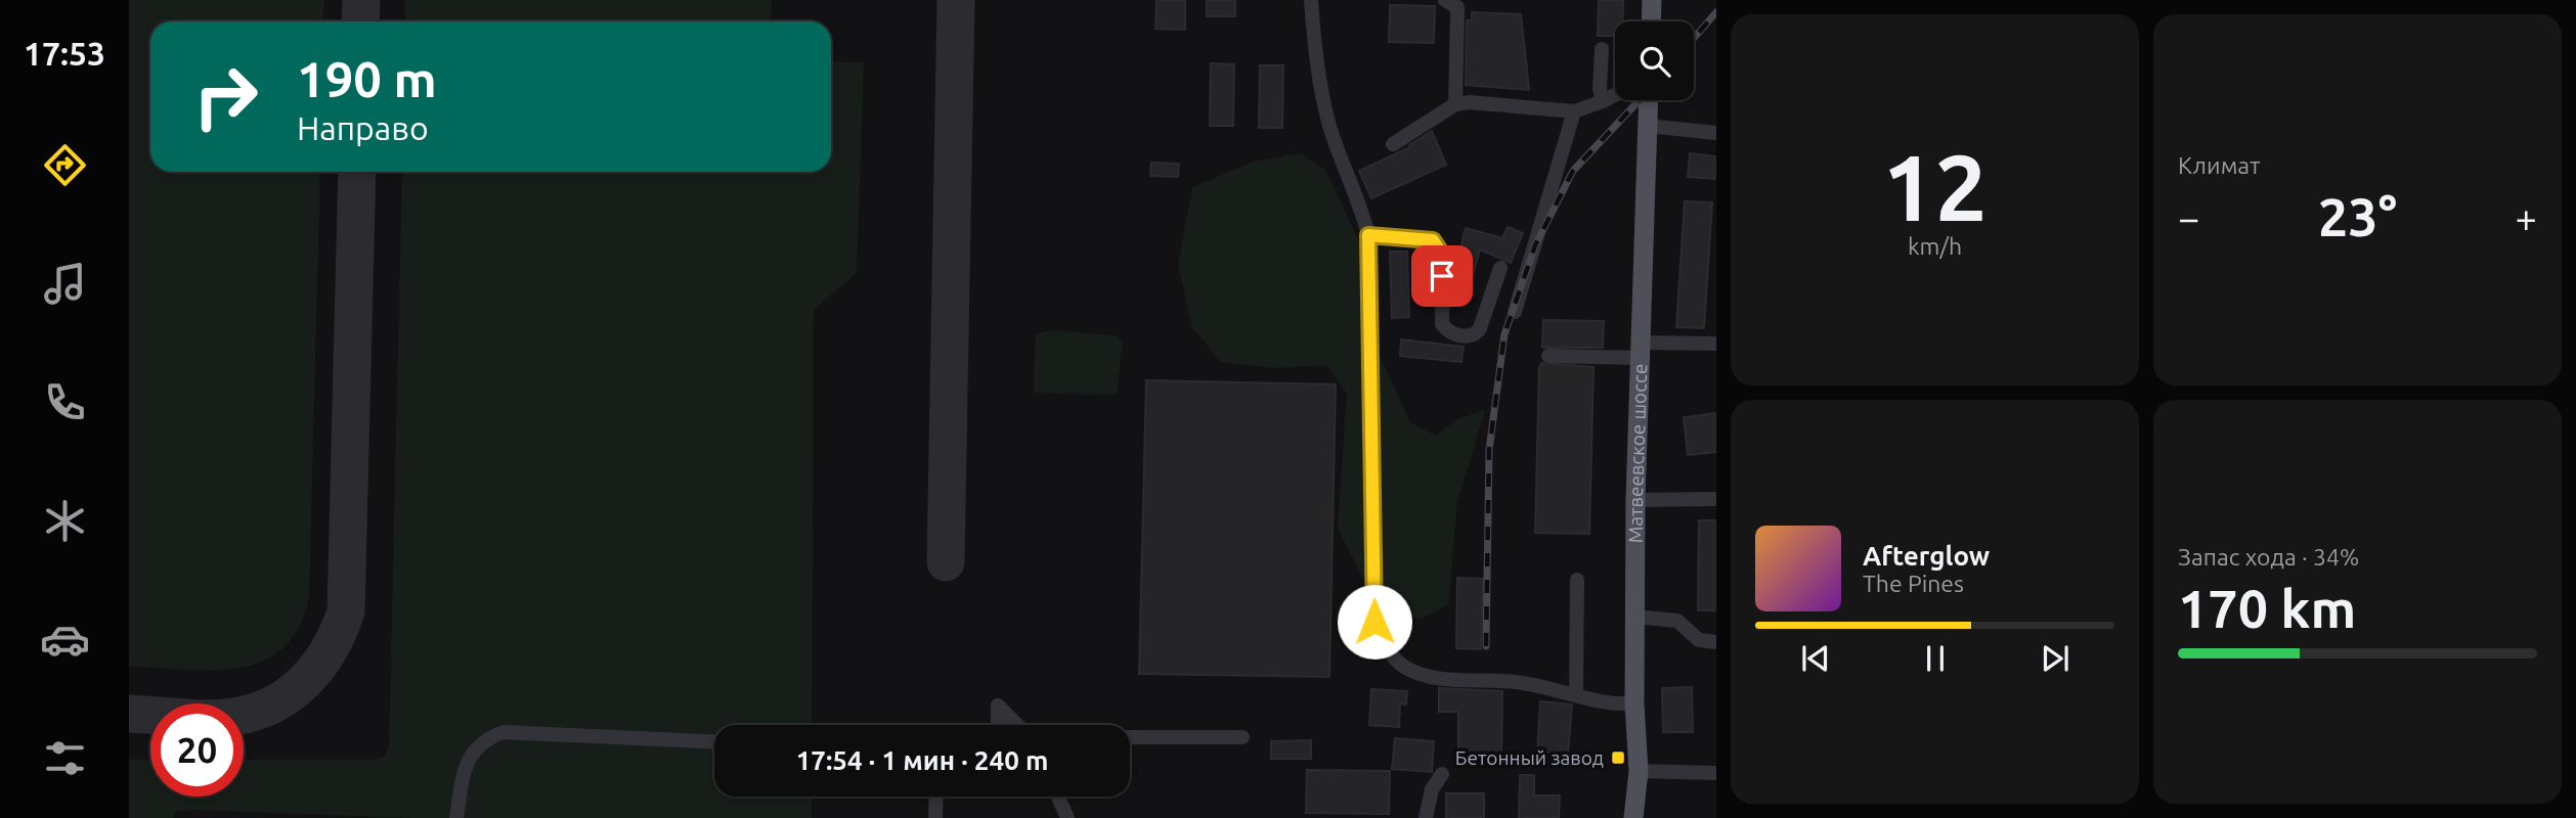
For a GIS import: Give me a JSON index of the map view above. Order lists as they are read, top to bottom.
{
  "streets": {
    "main road": ["Матвеевское шоссе"]
  },
  "places": {
    "transit": ["Бетонный завод"]
  },
  "page": {
    "tabs": "17:53",
    "tile": [
      ["12", "km/h"],
      "Климат",
      ["Запас хода · 34%", "170 km"]
    ],
    "turn": ["190 m", "Направо"],
    "heat": ["−", "23°", "+"],
    "song": ["Afterglow", "The Pines"],
    "limit": "20",
    "trip": "17:54 · 1 мин · 240 m"
  }
}
